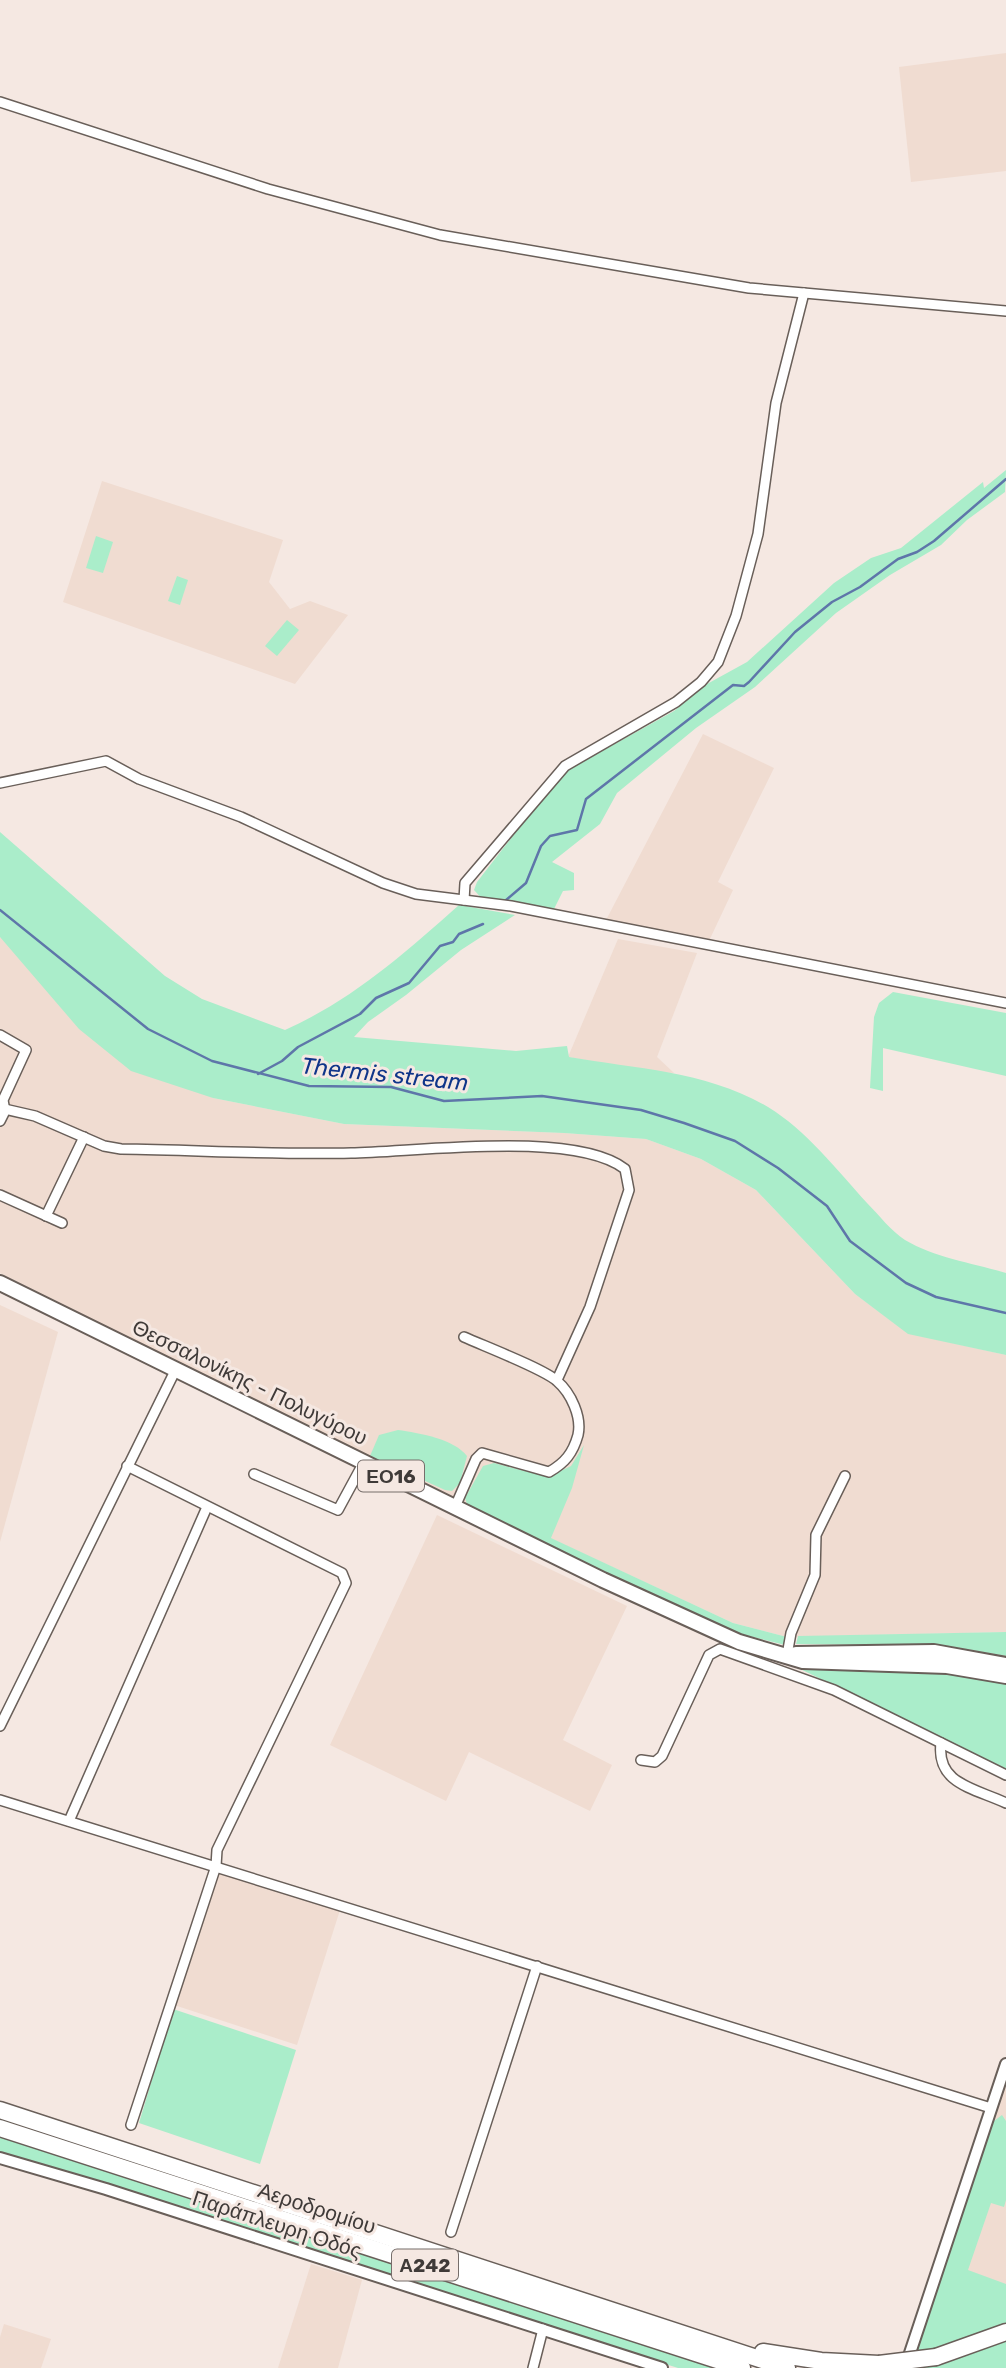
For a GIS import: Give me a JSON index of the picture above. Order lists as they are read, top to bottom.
{
  "streets": {
    "highway": ["Αεροδρομίου", "Α242"],
    "main road": ["Θεσσαλονίκης - Πολυγύρου", "ΕΟ16"],
    "street": ["Παράπλευρη Οδός"]
  },
  "water": ["Thermis stream"]
}
